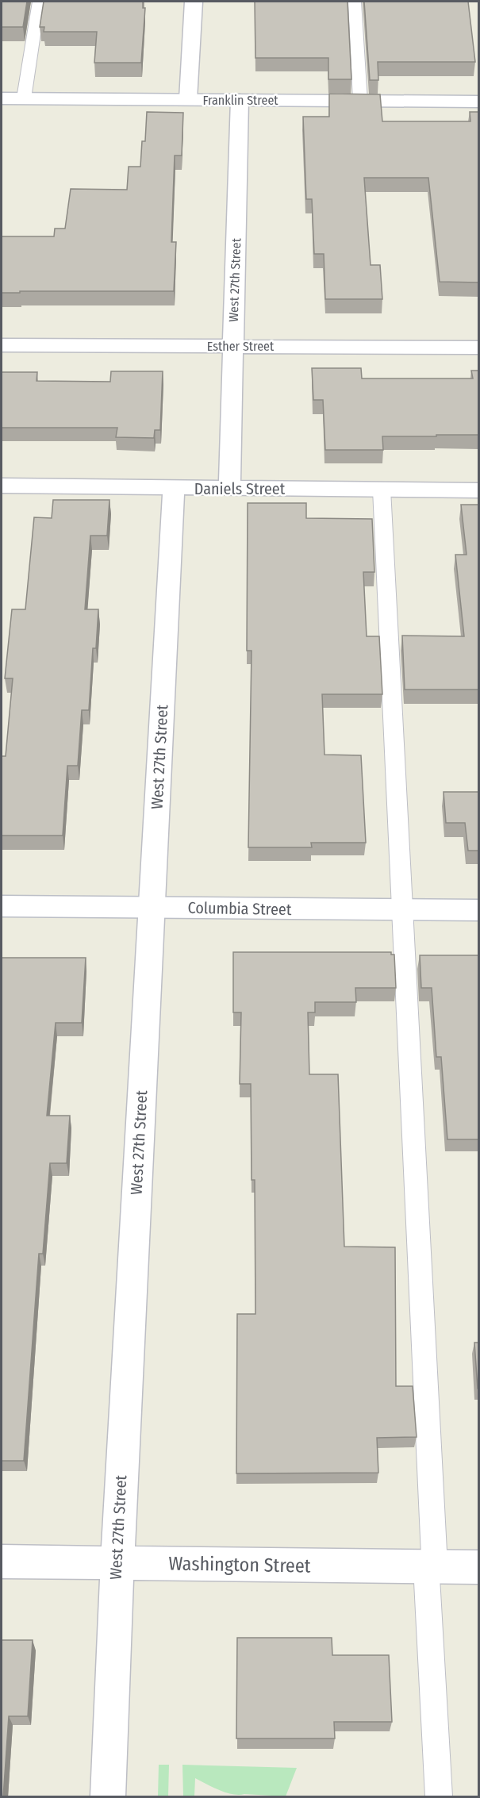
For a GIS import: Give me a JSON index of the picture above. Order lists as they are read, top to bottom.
{
  "streets": {
    "street": [
      "Franklin Street",
      "West 27th Street",
      "Esther Street",
      "Daniels Street",
      "Columbia Street",
      "Washington Street"
    ]
  },
  "crossings": [
    ["Franklin Street", "West 27th Street"],
    ["West 27th Street", "Esther Street"],
    ["West 27th Street", "Daniels Street"],
    ["West 27th Street", "Columbia Street"],
    ["West 27th Street", "Washington Street"]
  ]
}
